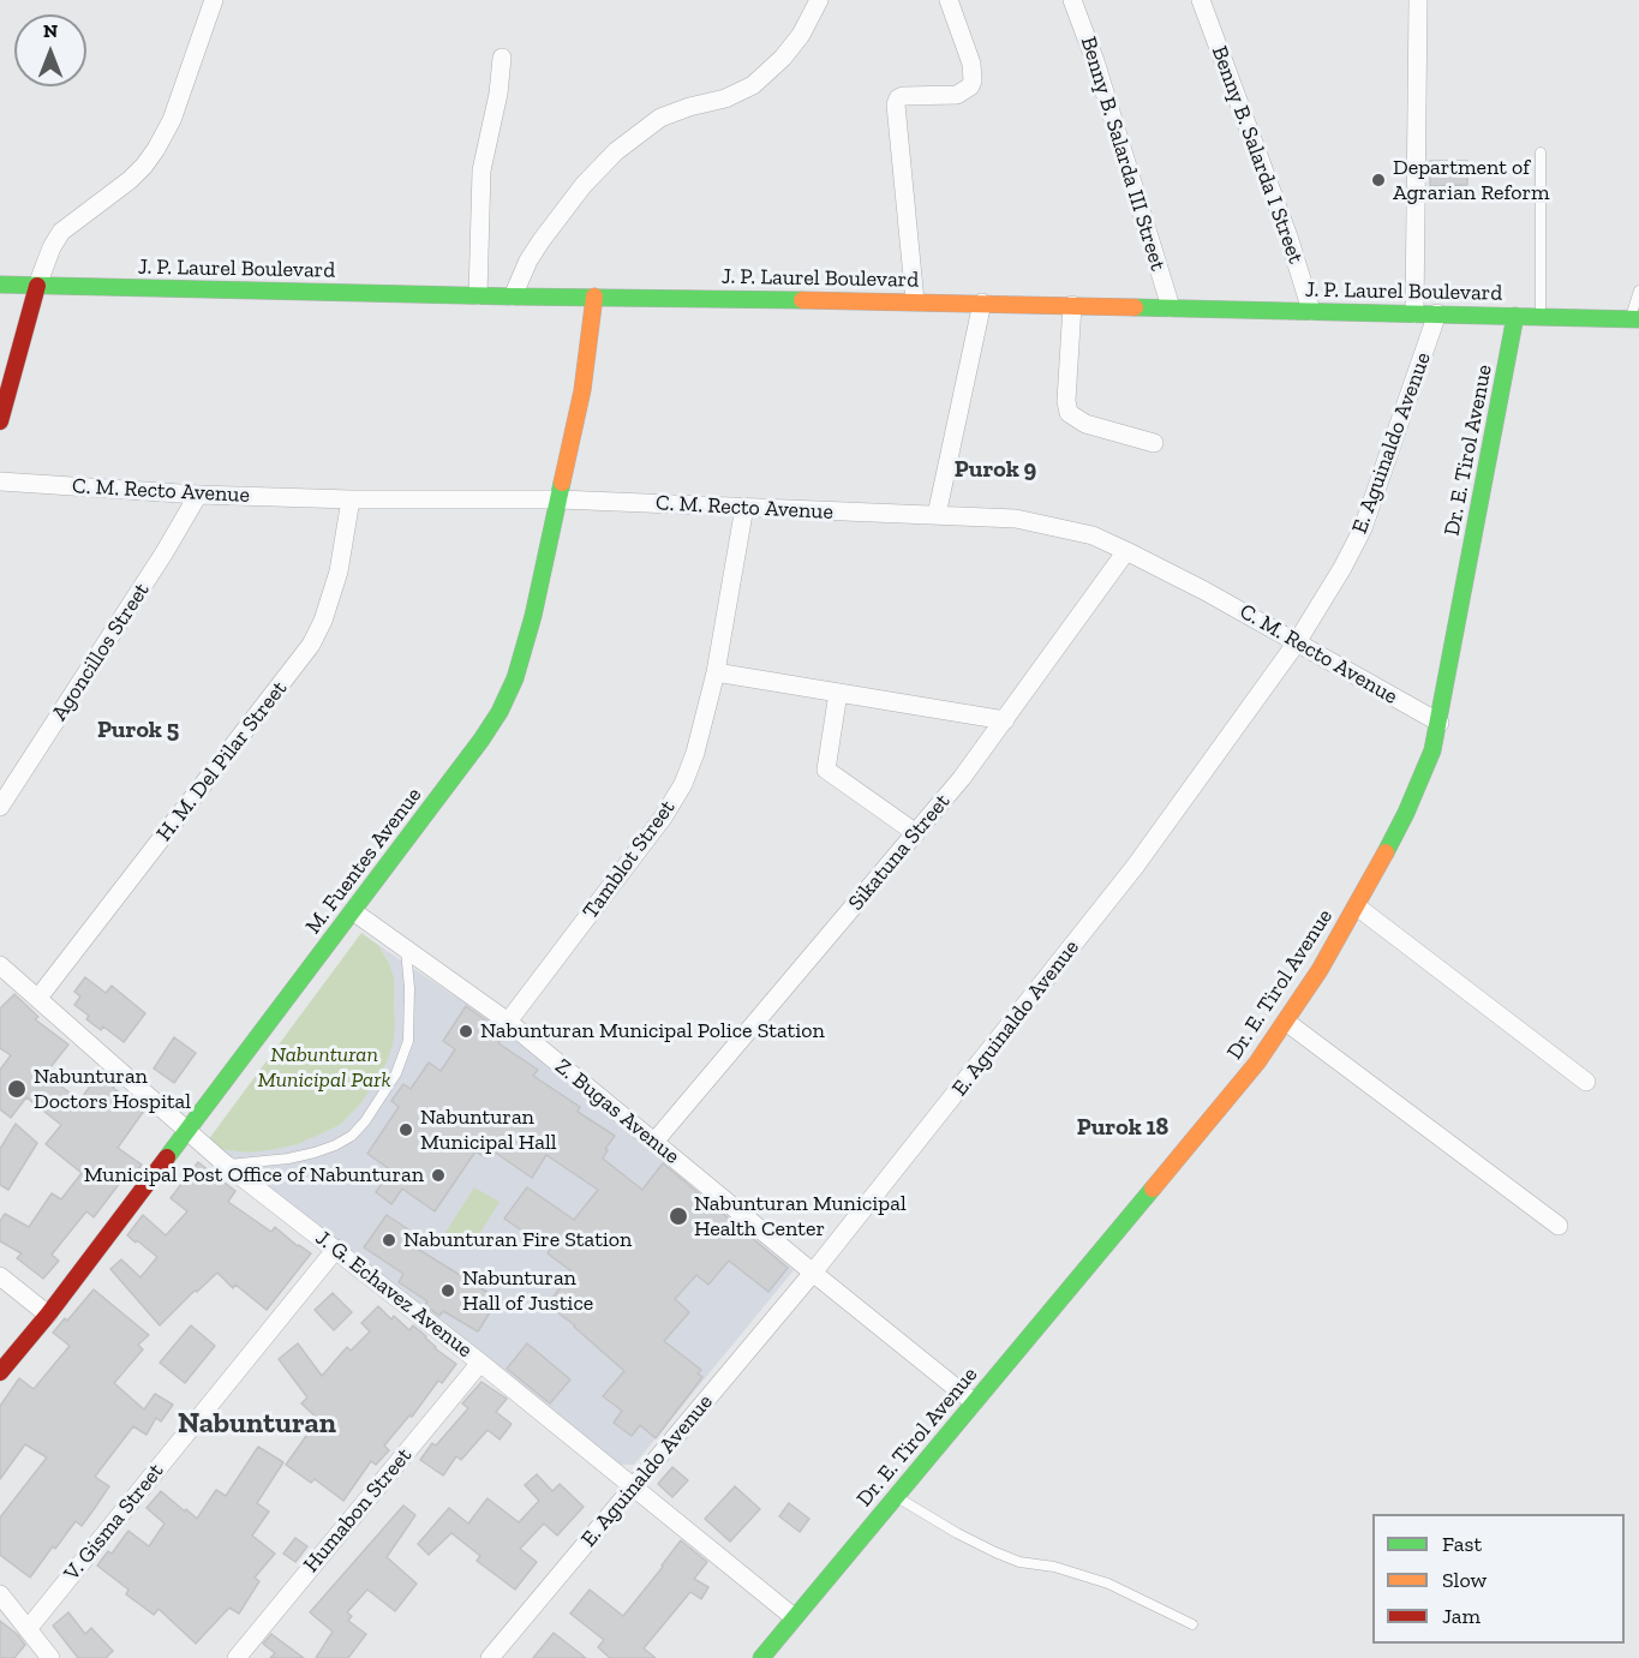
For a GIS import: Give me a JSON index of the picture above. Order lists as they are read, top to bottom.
{
  "streets": {
    "main road": ["J. P. Laurel Boulevard", "Dr. E. Tirol Avenue", "M. Fuentes Avenue"],
    "street": [
      "Benny B. Salarda III Street",
      "Benny B. Salarda I Street",
      "E. Aguinaldo Avenue",
      "C. M. Recto Avenue",
      "Agoncillos Street",
      "H. M. Del Pilar Street",
      "Sikatuna Street",
      "Tamblot Street",
      "Z. Bugas Avenue",
      "J. G. Echavez Avenue",
      "Humabon Street",
      "V. Gisma Street"
    ]
  },
  "crossings": [
    ["Benny B. Salarda III Street", "J. P. Laurel Boulevard"],
    ["Benny B. Salarda I Street", "J. P. Laurel Boulevard"],
    ["J. P. Laurel Boulevard", "E. Aguinaldo Avenue"],
    ["J. P. Laurel Boulevard", "Dr. E. Tirol Avenue"],
    ["J. P. Laurel Boulevard", "M. Fuentes Avenue"],
    ["E. Aguinaldo Avenue", "C. M. Recto Avenue"],
    ["E. Aguinaldo Avenue", "Z. Bugas Avenue"],
    ["E. Aguinaldo Avenue", "J. G. Echavez Avenue"],
    ["Dr. E. Tirol Avenue", "C. M. Recto Avenue"],
    ["Dr. E. Tirol Avenue", "Z. Bugas Avenue"],
    ["Dr. E. Tirol Avenue", "J. G. Echavez Avenue"],
    ["C. M. Recto Avenue", "Agoncillos Street"],
    ["C. M. Recto Avenue", "H. M. Del Pilar Street"],
    ["C. M. Recto Avenue", "Sikatuna Street"],
    ["C. M. Recto Avenue", "Tamblot Street"],
    ["C. M. Recto Avenue", "M. Fuentes Avenue"],
    ["H. M. Del Pilar Street", "J. G. Echavez Avenue"],
    ["Sikatuna Street", "Z. Bugas Avenue"],
    ["Tamblot Street", "Z. Bugas Avenue"],
    ["M. Fuentes Avenue", "Z. Bugas Avenue"],
    ["M. Fuentes Avenue", "J. G. Echavez Avenue"],
    ["J. G. Echavez Avenue", "Humabon Street"],
    ["J. G. Echavez Avenue", "V. Gisma Street"]
  ],
  "districts": [
    "Purok 9",
    "Purok 5",
    "Purok 18",
    "Nabunturan"
  ],
  "parks": ["Nabunturan Municipal Park"],
  "places": [
    "Department of Agrarian Reform",
    "Nabunturan Municipal Police Station",
    "Nabunturan Doctors Hospital",
    "Nabunturan Municipal Hall",
    "Municipal Post Office of Nabunturan",
    "Nabunturan Municipal Health Center",
    "Nabunturan Fire Station",
    "Nabunturan Hall of Justice"
  ],
  "legend": ["Fast", "Slow", "Jam"],
  "north": "top"
}
